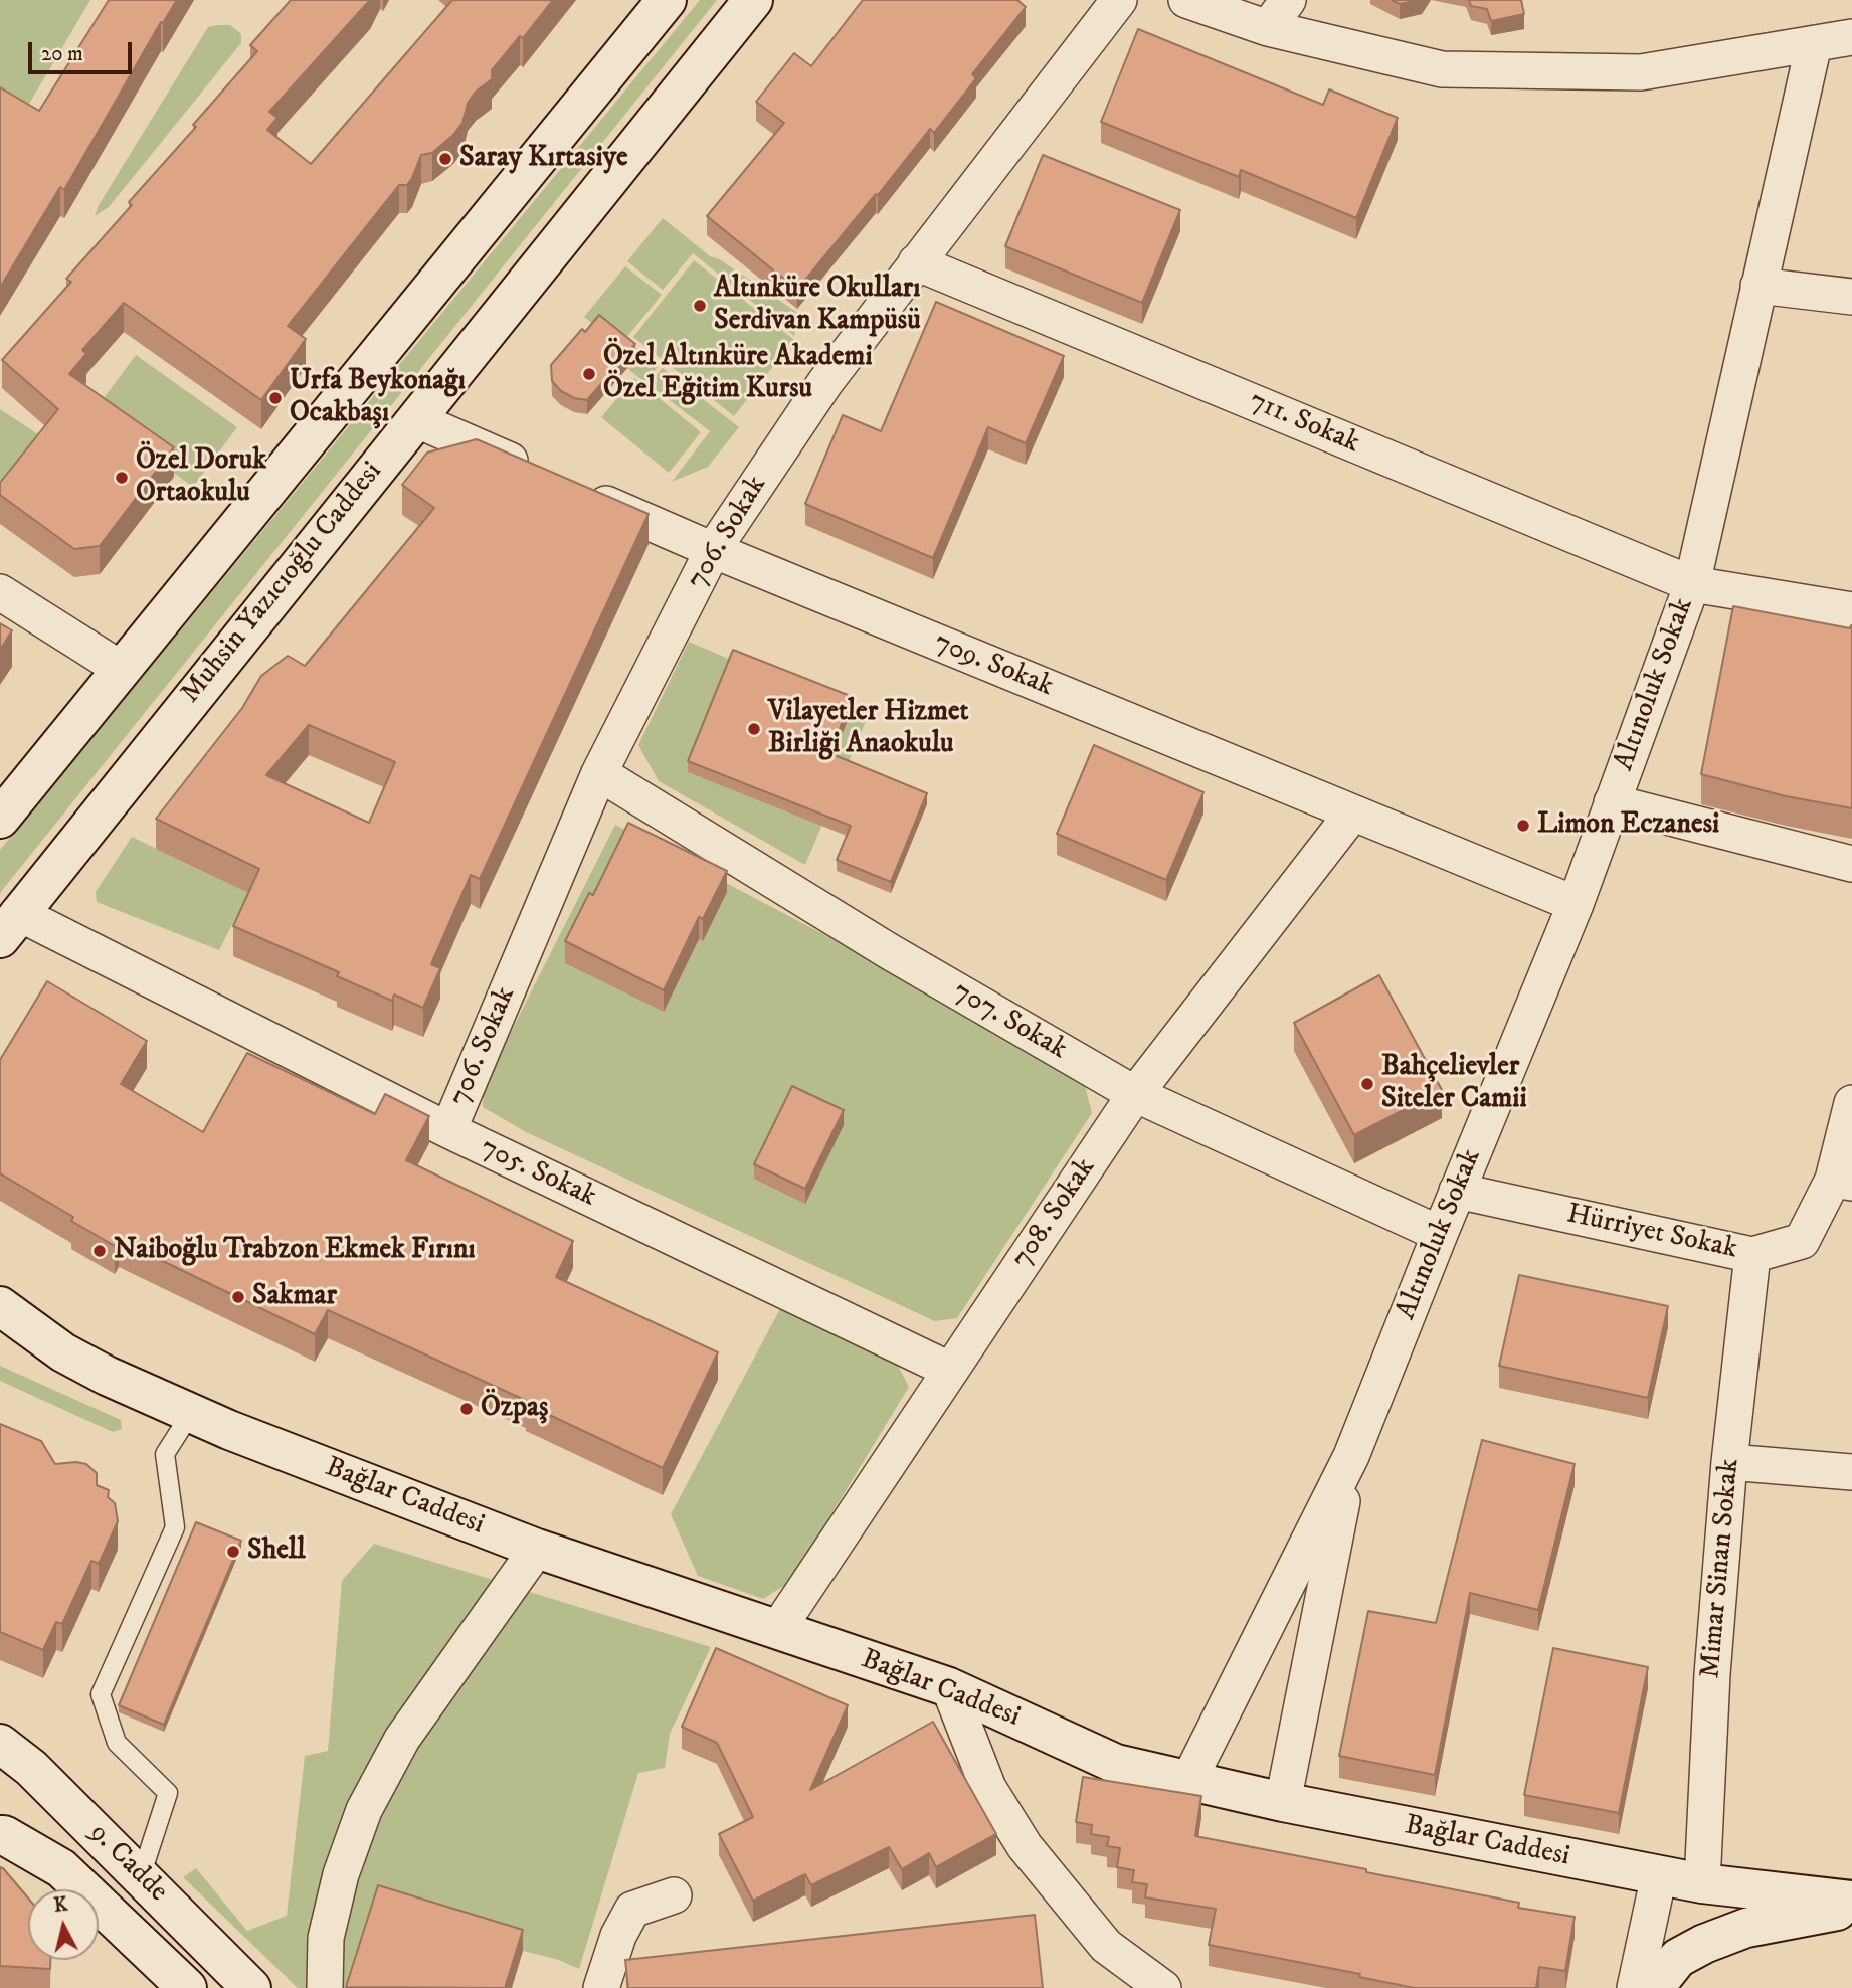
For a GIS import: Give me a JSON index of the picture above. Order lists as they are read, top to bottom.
{
  "streets": {
    "main road": ["Muhsin Yazıcıoğlu Caddesi", "Bağlar Caddesi", "9. Cadde"],
    "street": [
      "711. Sokak",
      "706. Sokak",
      "709. Sokak",
      "Altınoluk Sokak",
      "707. Sokak",
      "705. Sokak",
      "708. Sokak",
      "Hürriyet Sokak",
      "Mimar Sinan Sokak"
    ]
  },
  "crossings": [
    ["711. Sokak", "706. Sokak"],
    ["711. Sokak", "Altınoluk Sokak"],
    ["706. Sokak", "709. Sokak"],
    ["706. Sokak", "707. Sokak"],
    ["706. Sokak", "705. Sokak"],
    ["Muhsin Yazıcıoğlu Caddesi", "705. Sokak"],
    ["709. Sokak", "Altınoluk Sokak"],
    ["709. Sokak", "708. Sokak"],
    ["Altınoluk Sokak", "707. Sokak"],
    ["Altınoluk Sokak", "Hürriyet Sokak"],
    ["Altınoluk Sokak", "Bağlar Caddesi"],
    ["707. Sokak", "708. Sokak"],
    ["705. Sokak", "708. Sokak"],
    ["708. Sokak", "Bağlar Caddesi"],
    ["Hürriyet Sokak", "Mimar Sinan Sokak"],
    ["Bağlar Caddesi", "Mimar Sinan Sokak"]
  ],
  "places": [
    "Saray Kırtasiye",
    "Altınküre Okulları Serdivan Kampüsü",
    "Özel Altınküre Akademi Özel Eğitim Kursu",
    "Urfa Beykonağı Ocakbaşı",
    "Özel Doruk Ortaokulu",
    "Vilayetler Hizmet Birliği Anaokulu",
    "Limon Eczanesi",
    "Bahçelievler Siteler Camii",
    "Naiboğlu Trabzon Ekmek Fırını",
    "Sakmar",
    "Özpaş",
    "Shell"
  ],
  "scale_bar": "20 m",
  "north": "top"
}
